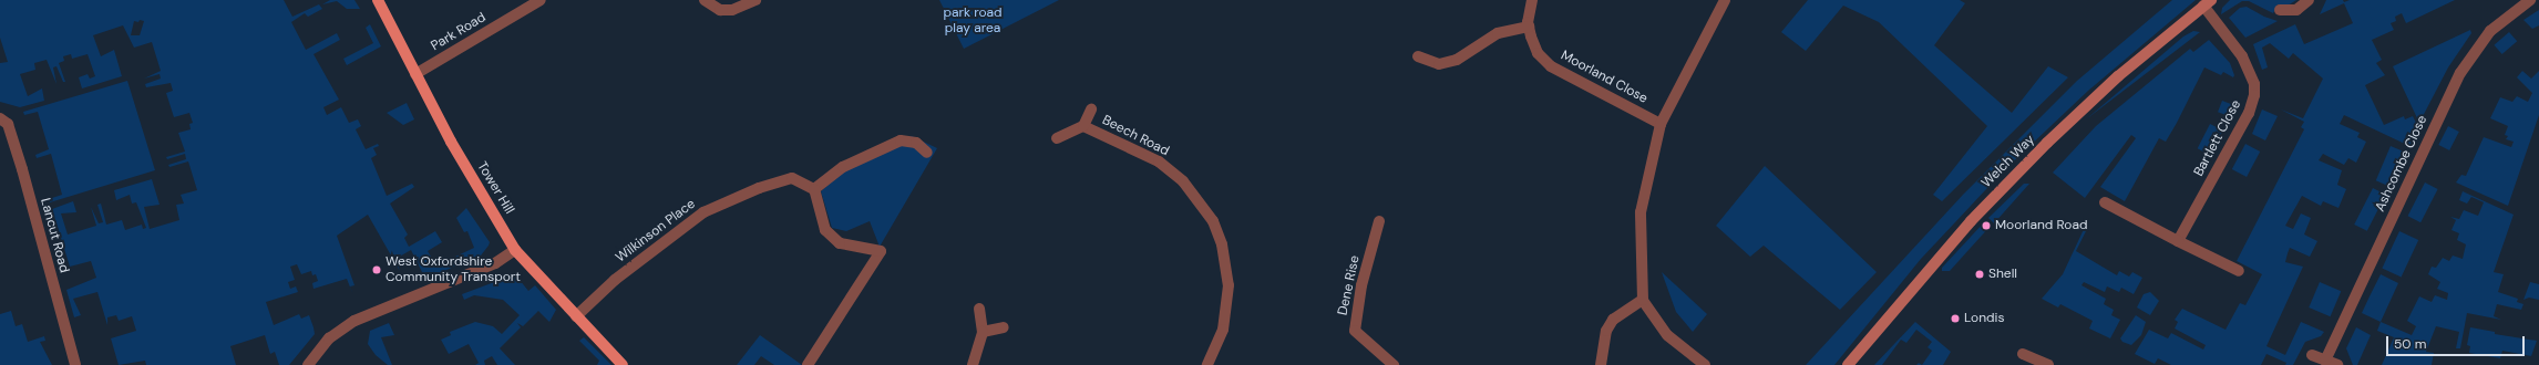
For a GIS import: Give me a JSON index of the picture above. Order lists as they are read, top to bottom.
{
  "streets": {
    "main road": ["Tower Hill"],
    "street": [
      "Park Road",
      "Moorland Close",
      "Beech Road",
      "Bartlett Close",
      "Welch Way",
      "Ashcombe Close",
      "Wilkinson Place",
      "Lancut Road",
      "Dene Rise"
    ]
  },
  "crossings": [
    ["Park Road", "Tower Hill"],
    ["Bartlett Close", "Welch Way"],
    ["Tower Hill", "Wilkinson Place"]
  ],
  "parks": ["park road play area"],
  "places": [
    "Moorland Road",
    "West Oxfordshire Community Transport",
    "Shell",
    "Londis"
  ],
  "scale_bar": "50 m"
}
